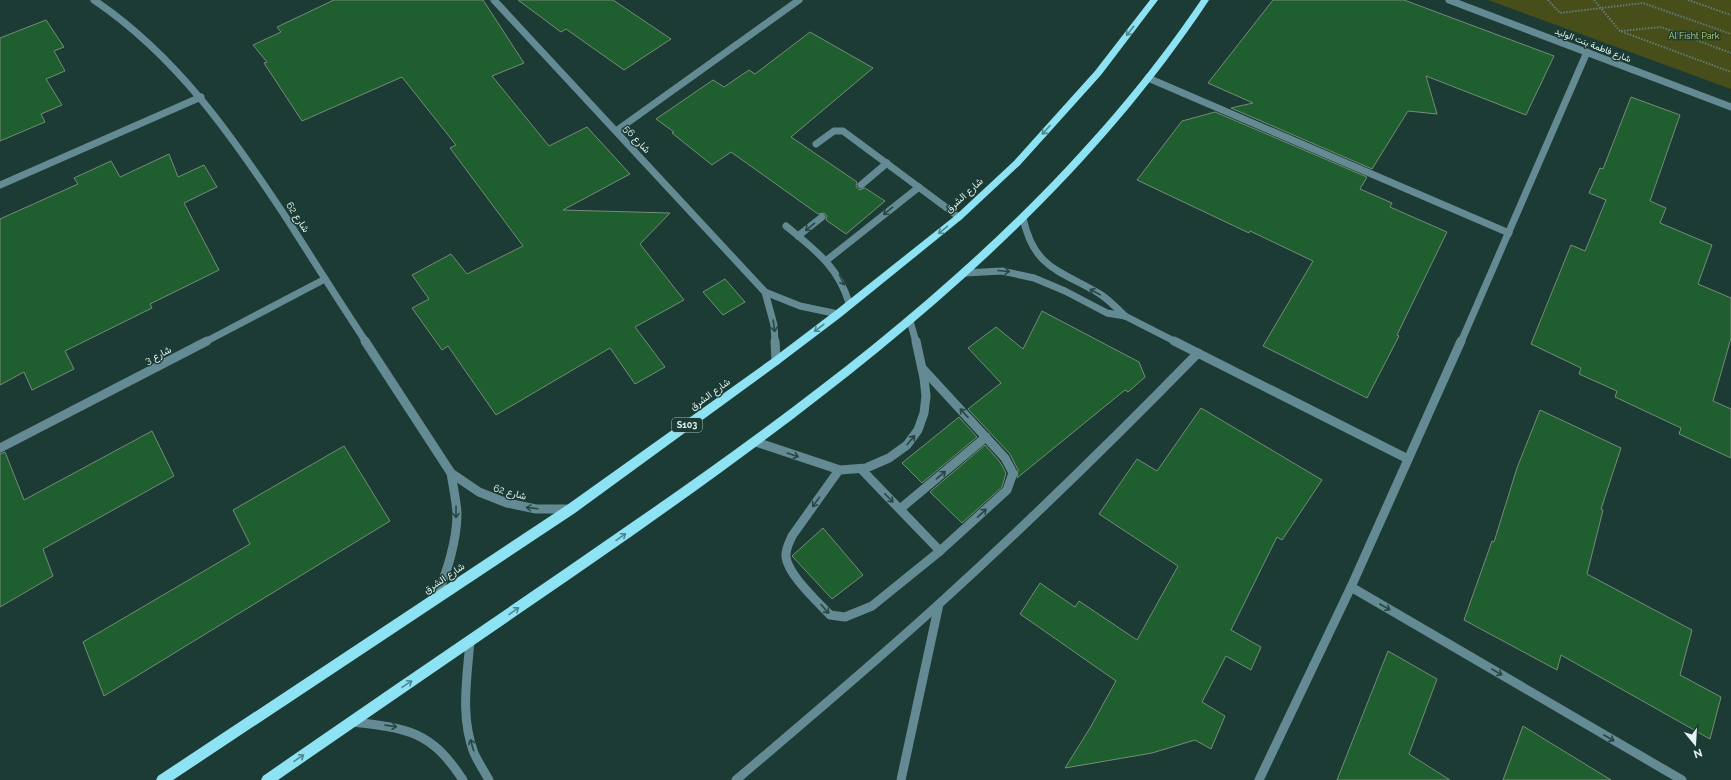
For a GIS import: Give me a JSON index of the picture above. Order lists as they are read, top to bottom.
{
  "streets": {
    "main road": ["شارع الشرق", "S103"],
    "street": [
      "شارع فاطمة بنت الوليد",
      "شارع 56",
      "شارع 62",
      "شارع 3"
    ]
  },
  "crossings": [
    ["شارع 56", "شارع الشرق"],
    ["شارع الشرق", "شارع 62"],
    ["شارع 62", "شارع 3"]
  ],
  "parks": ["Al Fisht Park"],
  "north": "bottom"
}
